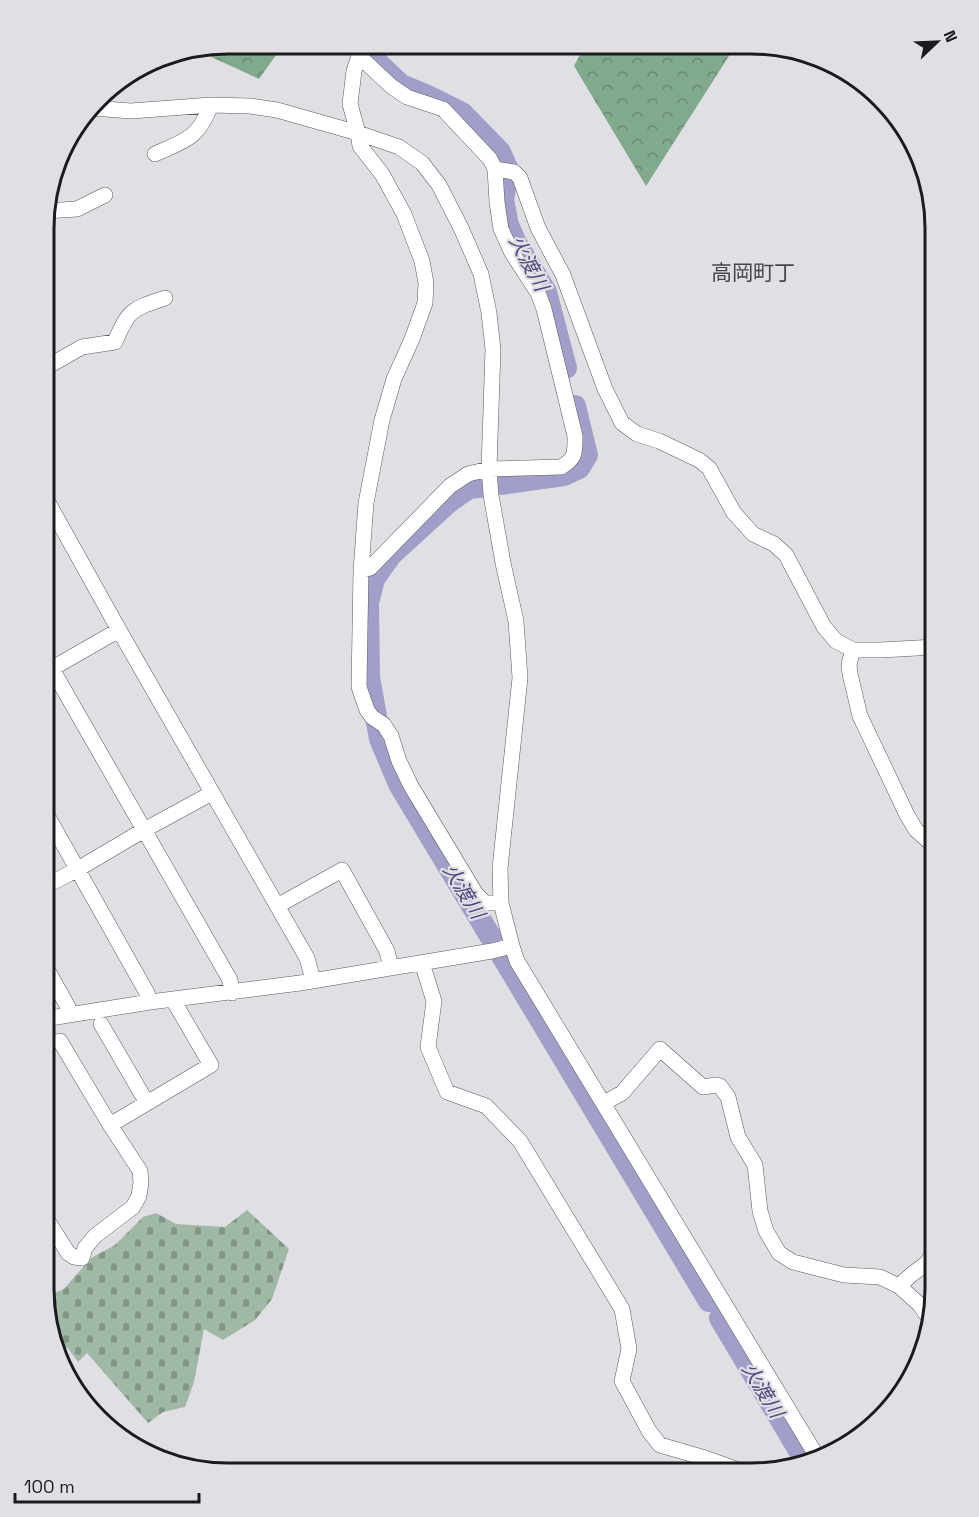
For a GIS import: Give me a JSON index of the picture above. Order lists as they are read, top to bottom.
{
  "districts": ["高岡町丁"],
  "water": ["火渡川"],
  "scale_bar": "100 m",
  "north": "top right"
}
